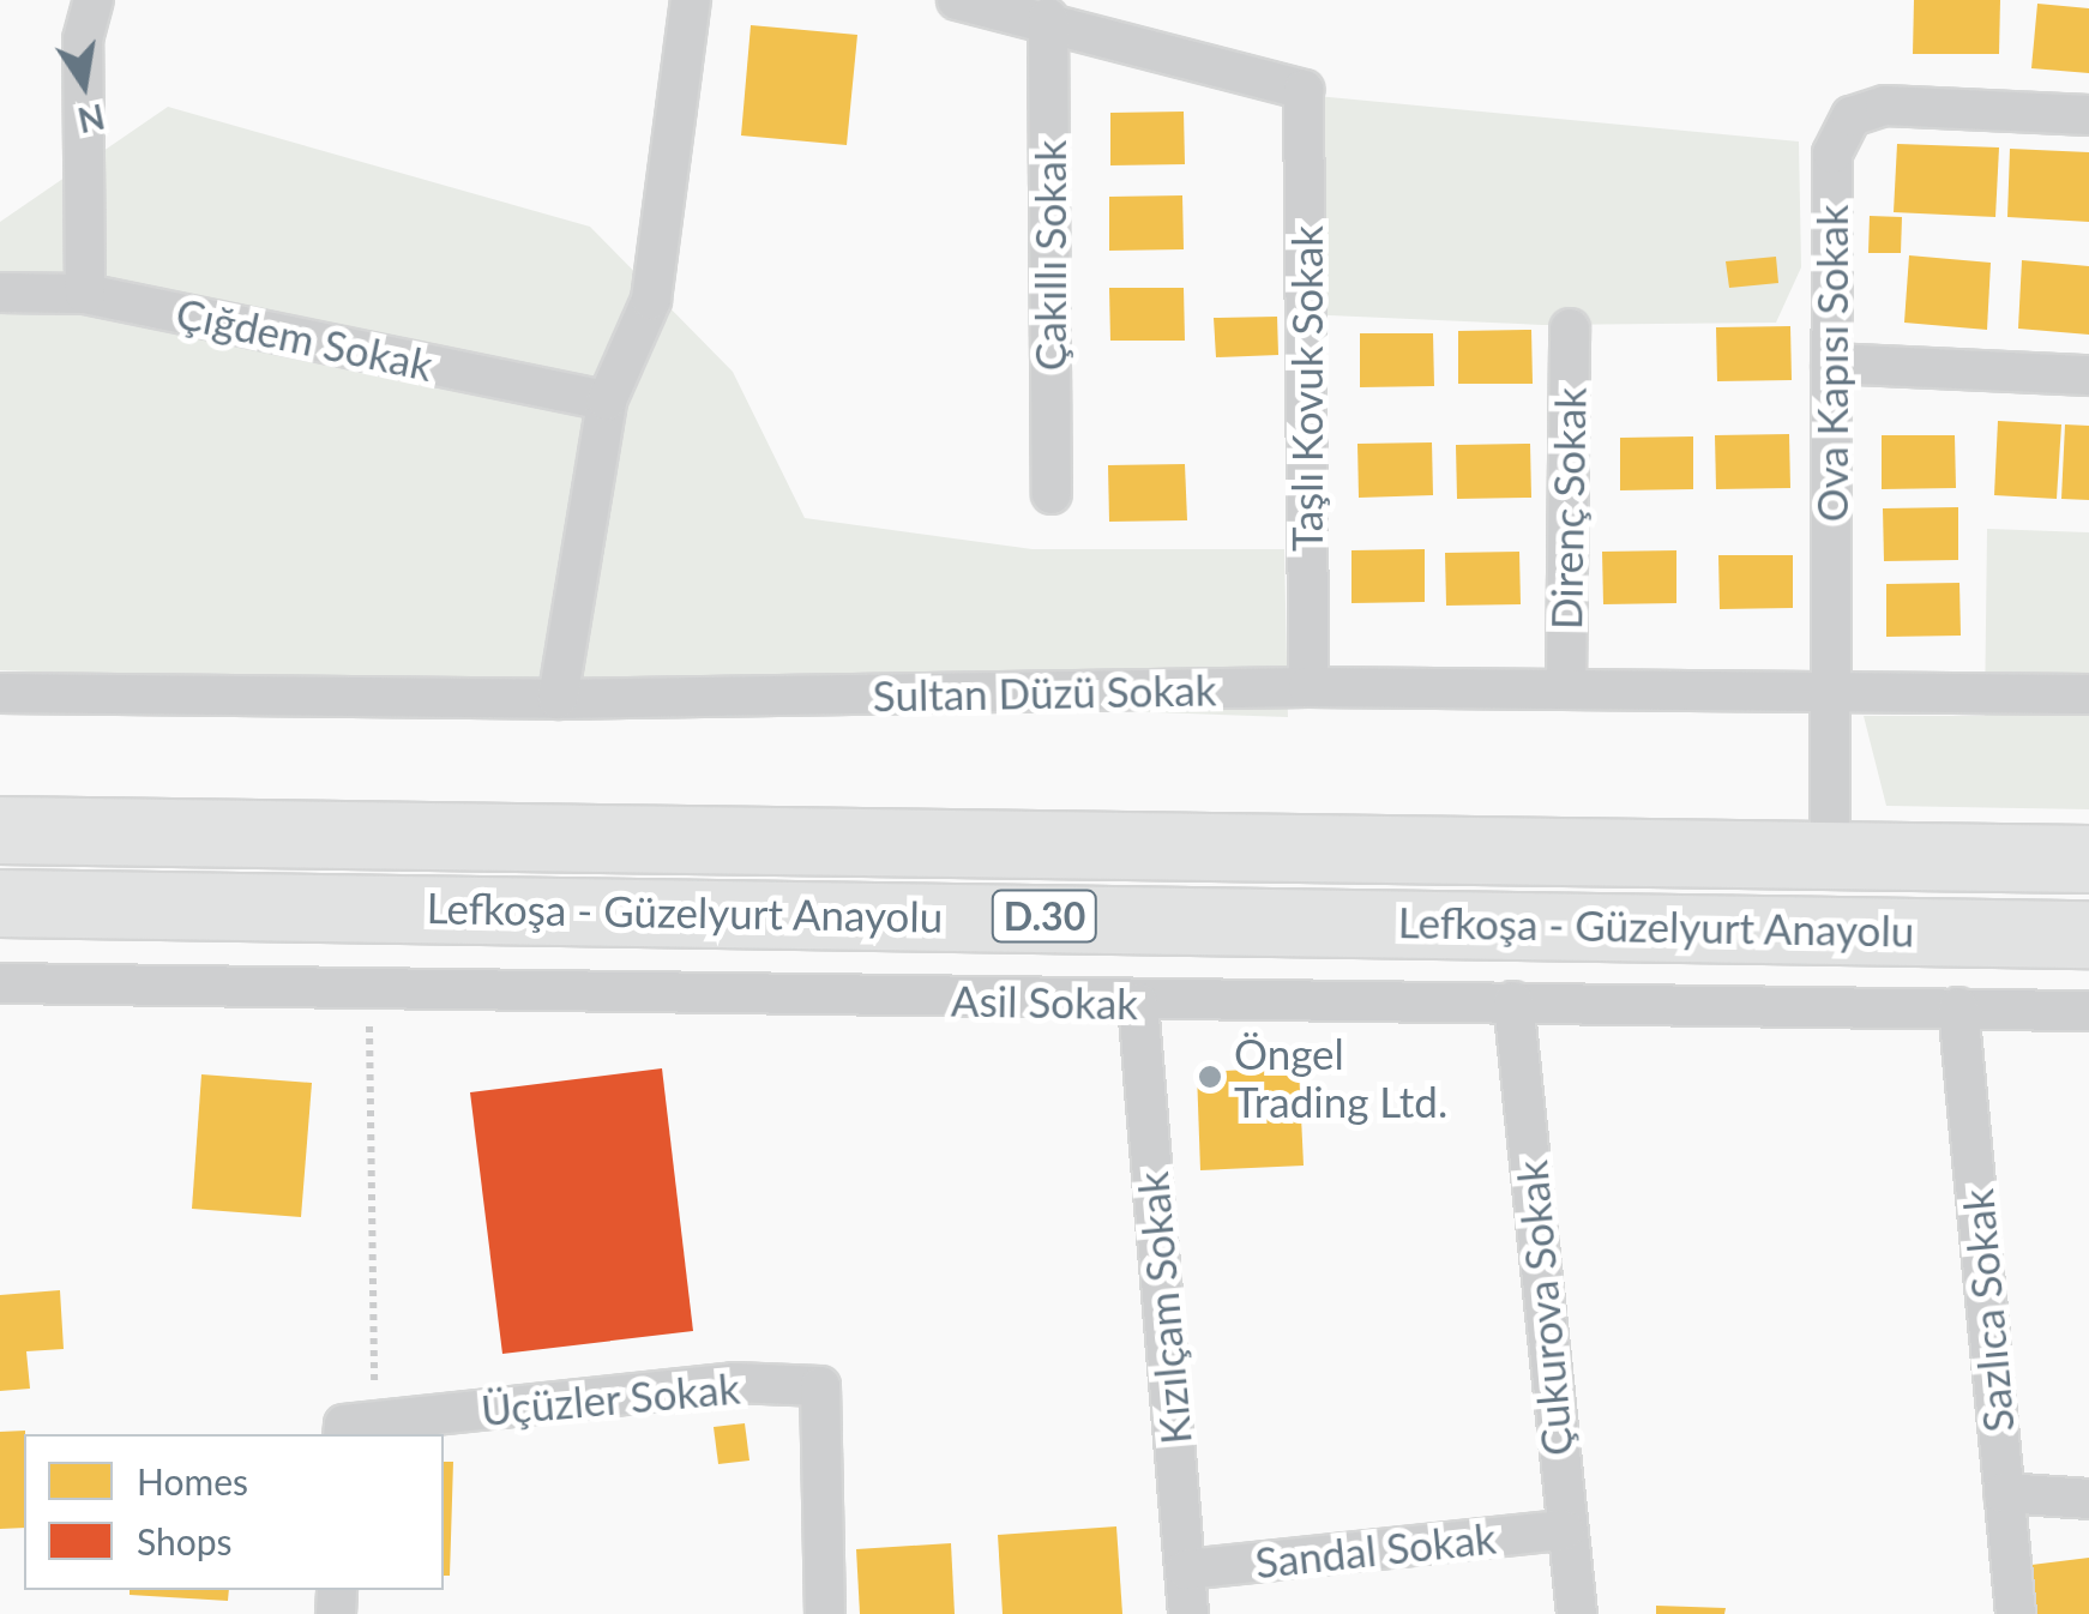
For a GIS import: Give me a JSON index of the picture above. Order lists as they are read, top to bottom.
{
  "streets": {
    "highway": ["Lefkoşa - Güzelyurt Anayolu", "D.30"],
    "street": [
      "Çakıllı Sokak",
      "Çığdem Sokak",
      "Ova Kapısı Sokak",
      "Taşlı Kovuk Sokak",
      "Direnç Sokak",
      "Sultan Düzü Sokak",
      "Asil Sokak",
      "Kızılçam Sokak",
      "Çukurova Sokak",
      "Sazlıca Sokak",
      "Üçüzler Sokak",
      "Sandal Sokak"
    ]
  },
  "crossings": [
    ["Çakıllı Sokak", "Taşlı Kovuk Sokak"],
    ["Ova Kapısı Sokak", "Sultan Düzü Sokak"],
    ["Ova Kapısı Sokak", "Lefkoşa - Güzelyurt Anayolu"],
    ["Taşlı Kovuk Sokak", "Sultan Düzü Sokak"],
    ["Direnç Sokak", "Sultan Düzü Sokak"],
    ["Asil Sokak", "Kızılçam Sokak"],
    ["Asil Sokak", "Çukurova Sokak"],
    ["Asil Sokak", "Sazlıca Sokak"],
    ["Kızılçam Sokak", "Sandal Sokak"],
    ["Çukurova Sokak", "Sandal Sokak"]
  ],
  "places": ["Öngel Trading Ltd."],
  "legend": ["Homes", "Shops"],
  "north": "bottom"
}
